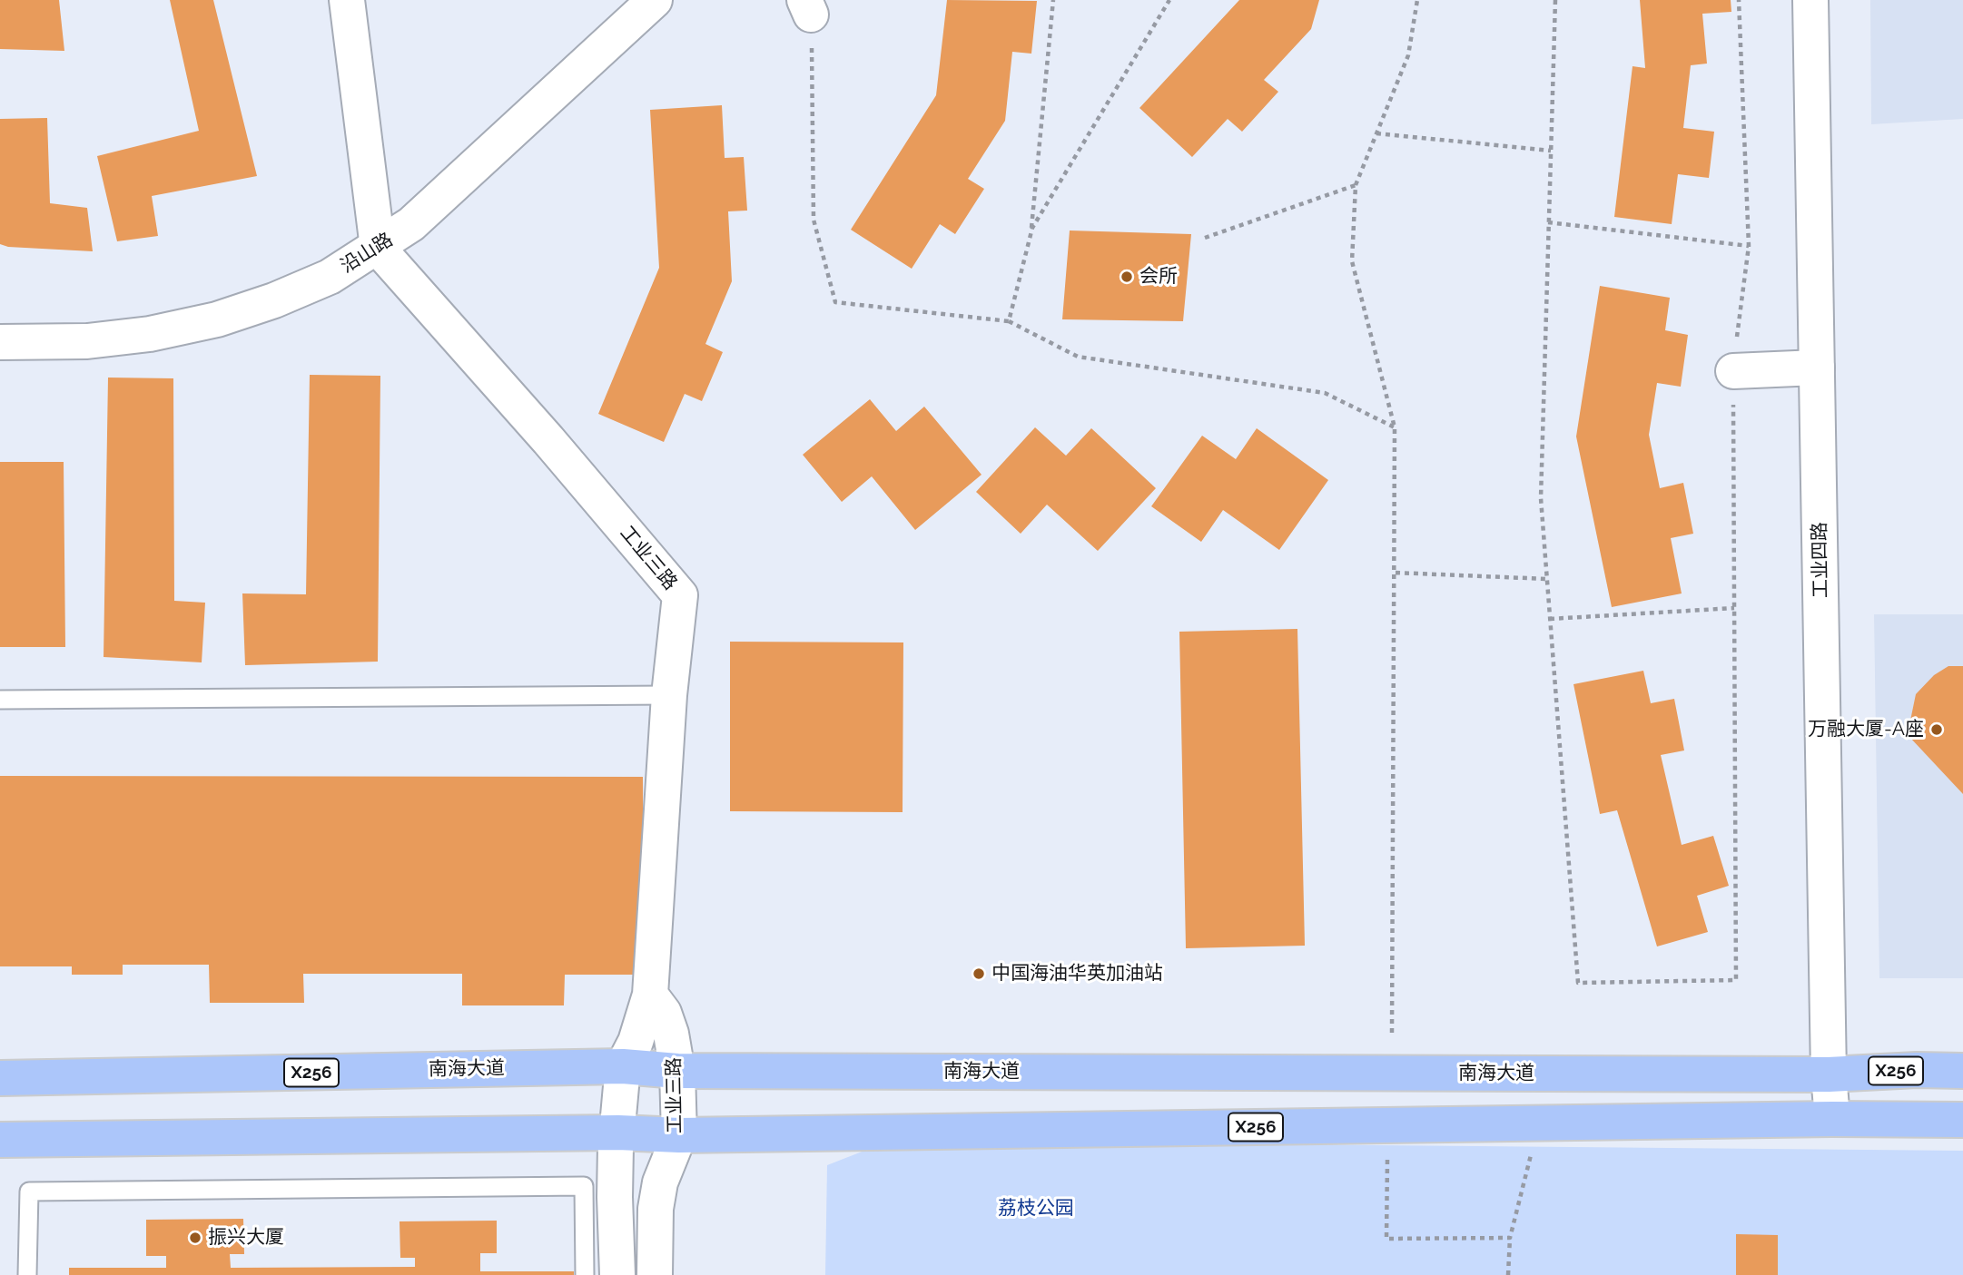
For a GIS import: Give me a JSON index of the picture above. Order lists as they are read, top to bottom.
{
  "streets": {
    "main road": ["南海大道", "X256"],
    "street": ["沿山路", "工业三路", "工业四路"]
  },
  "crossings": [
    ["沿山路", "工业三路"],
    ["工业三路", "南海大道"],
    ["工业三路", "X256"],
    ["工业四路", "南海大道"],
    ["工业四路", "X256"]
  ],
  "parks": ["荔枝公园"],
  "places": [
    "会所",
    "万融大厦-A座",
    "中国海油华英加油站",
    "振兴大厦"
  ]
}
